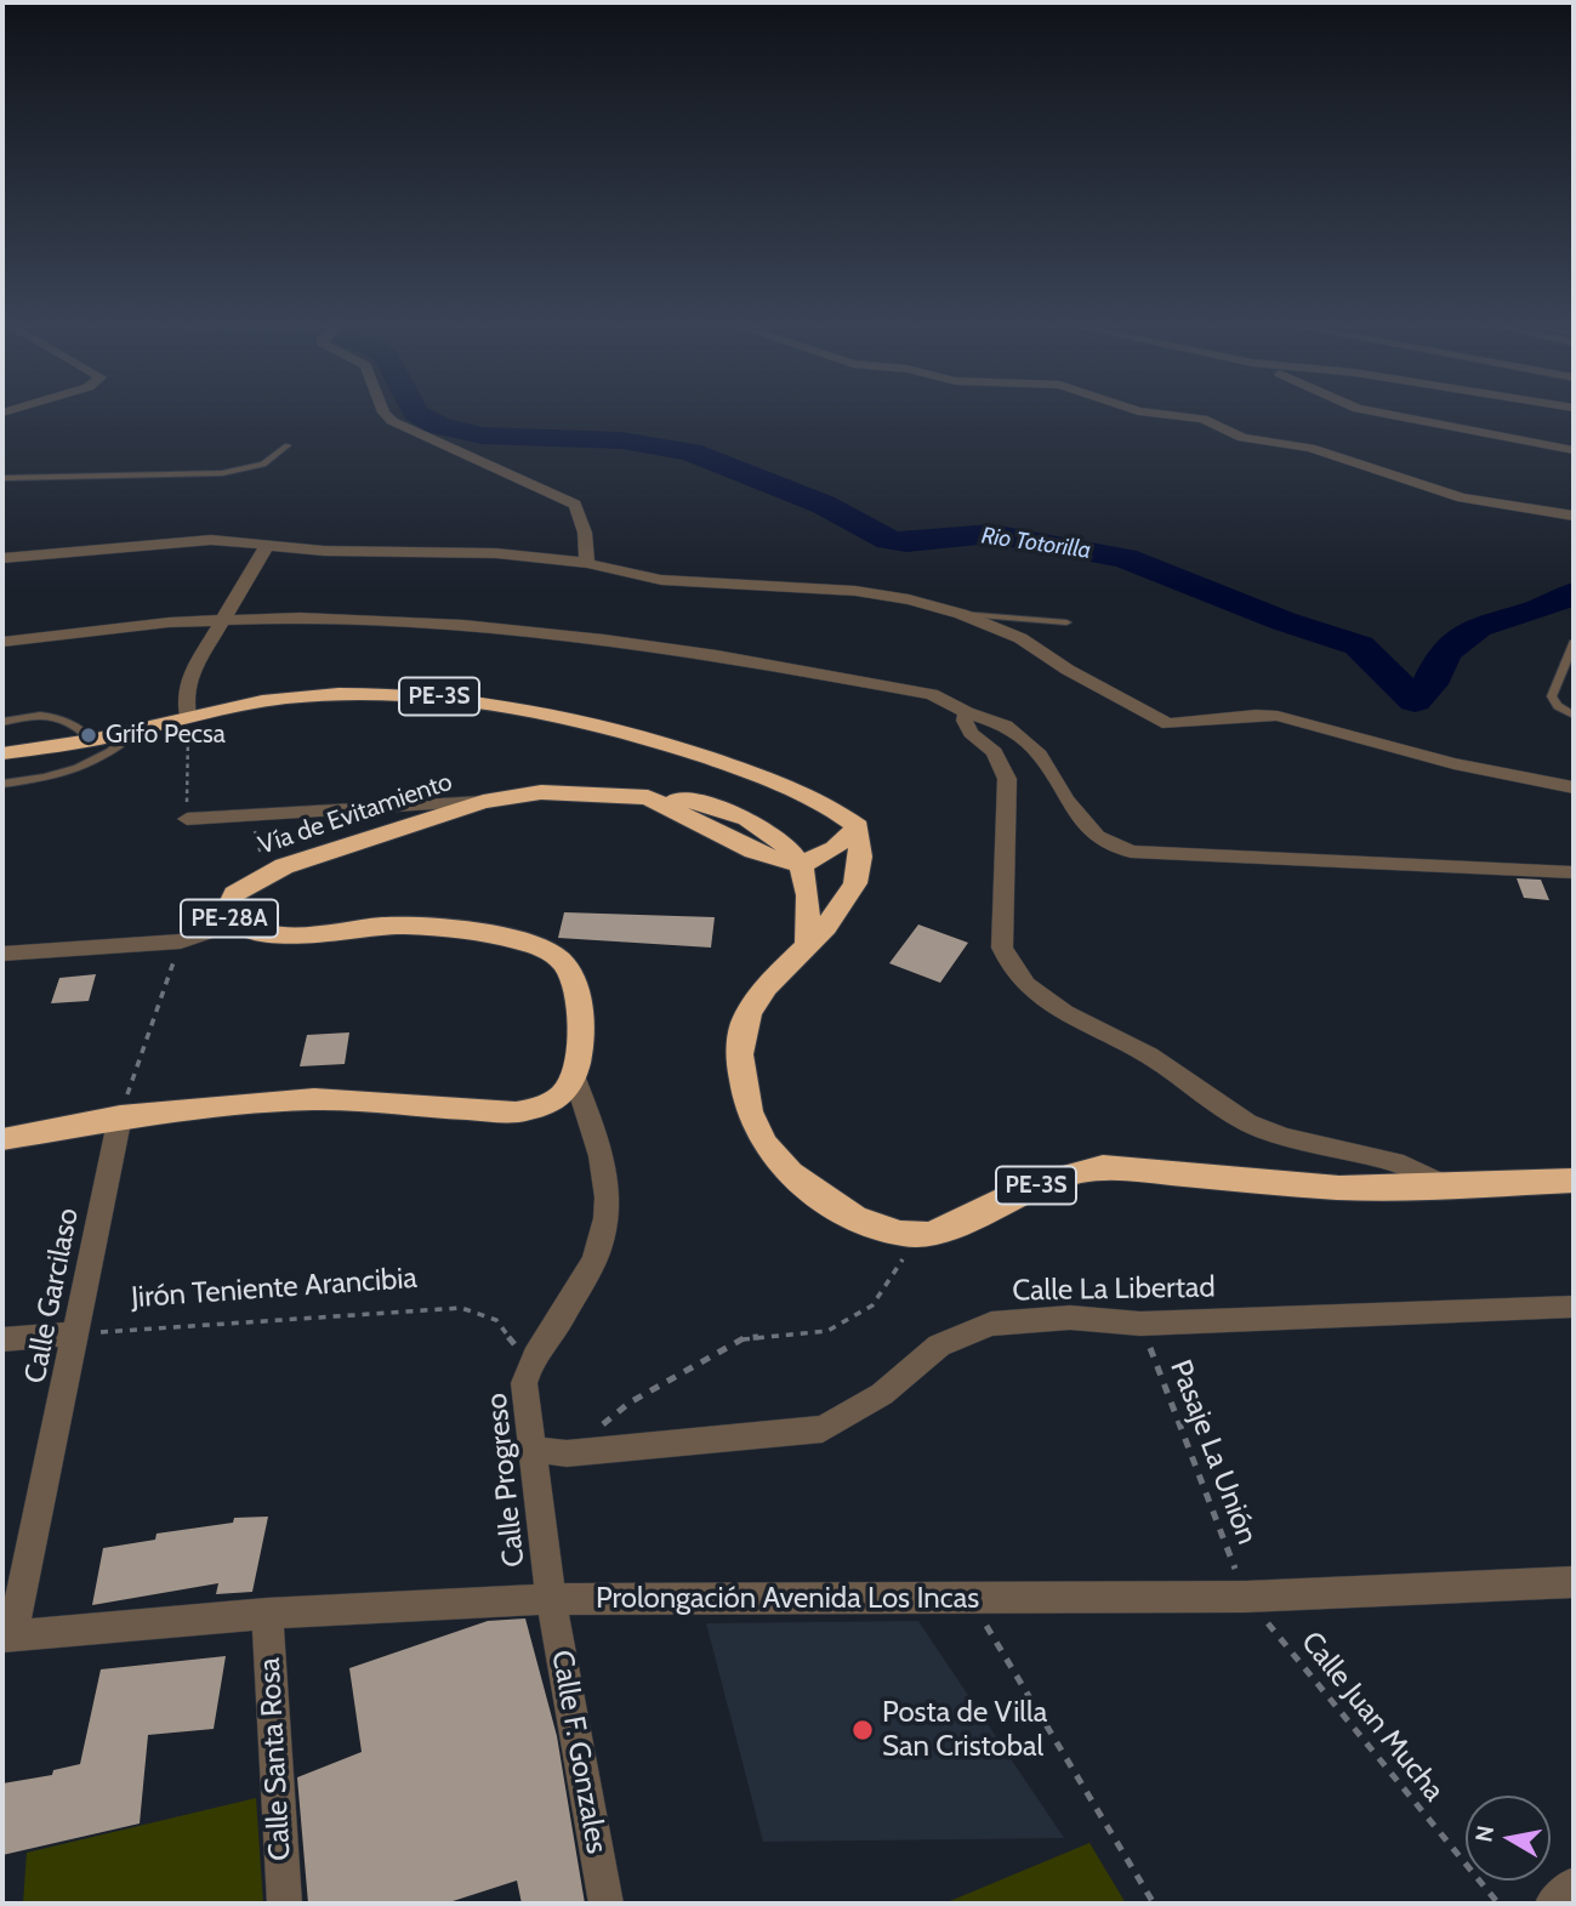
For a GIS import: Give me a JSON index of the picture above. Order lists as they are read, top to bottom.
{
  "streets": {
    "highway": ["PE-3S", "Vía de Evitamiento", "PE-28A"],
    "street": [
      "Calle La Libertad",
      "Calle Garcilaso",
      "Calle Progreso",
      "Prolongación Avenida Los Incas",
      "Calle F. Gonzales",
      "Calle Santa Rosa"
    ],
    "path": ["Jirón Teniente Arancibia", "Pasaje La Unión", "Calle Juan Mucha"]
  },
  "crossings": [
    ["Vía de Evitamiento", "PE-28A"],
    ["PE-28A", "Calle Progreso"],
    ["Jirón Teniente Arancibia", "Calle Garcilaso"],
    ["Jirón Teniente Arancibia", "Calle Progreso"],
    ["Calle La Libertad", "Pasaje La Unión"],
    ["Calle La Libertad", "Calle Progreso"],
    ["Calle Garcilaso", "Prolongación Avenida Los Incas"],
    ["Pasaje La Unión", "Prolongación Avenida Los Incas"],
    ["Pasaje La Unión", "Calle Juan Mucha"],
    ["Calle Progreso", "Prolongación Avenida Los Incas"],
    ["Calle Progreso", "Calle F. Gonzales"],
    ["Prolongación Avenida Los Incas", "Calle Juan Mucha"],
    ["Prolongación Avenida Los Incas", "Calle F. Gonzales"],
    ["Prolongación Avenida Los Incas", "Calle Santa Rosa"]
  ],
  "water": ["Rio Totorilla"],
  "places": ["Grifo Pecsa", "Posta de Villa San Cristobal"],
  "north": "left"
}
